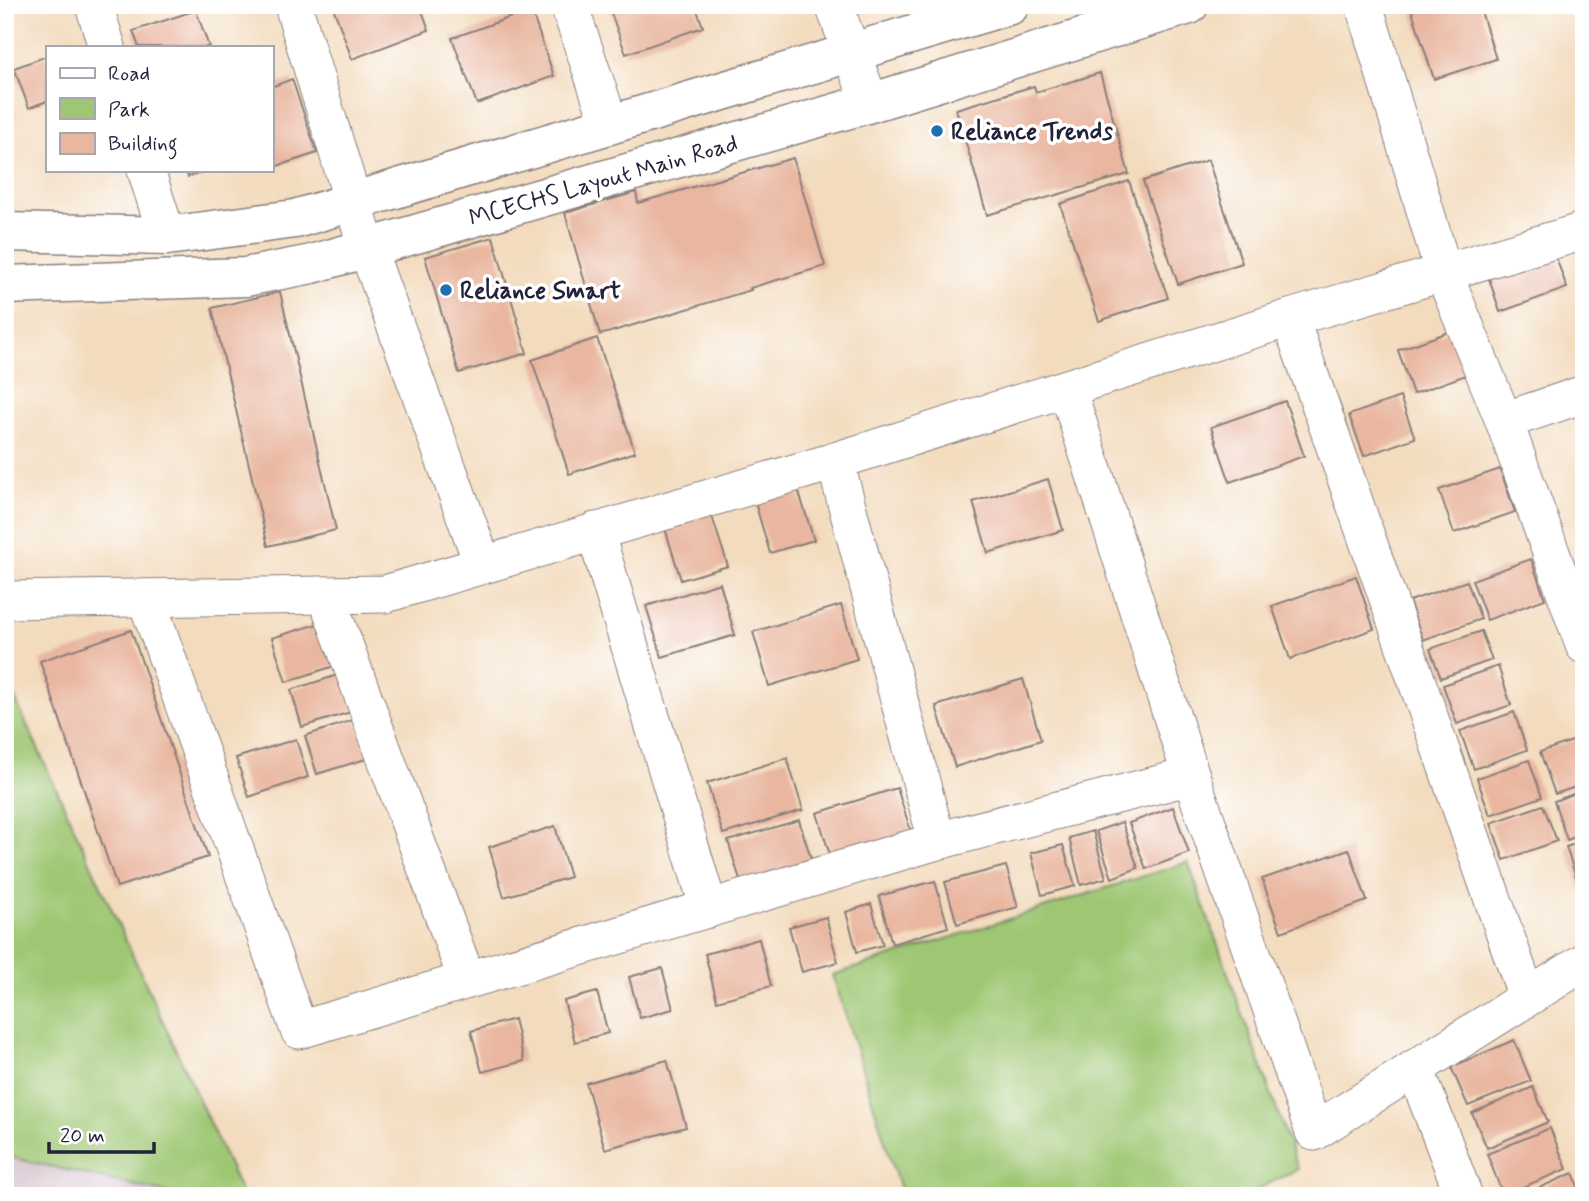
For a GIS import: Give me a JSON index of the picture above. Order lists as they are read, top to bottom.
{
  "streets": {
    "main road": ["MCECHS Layout Main Road"]
  },
  "places": ["Reliance Trends", "Reliance Smart"],
  "legend": ["Road", "Park", "Building"],
  "scale_bar": "20 m"
}
